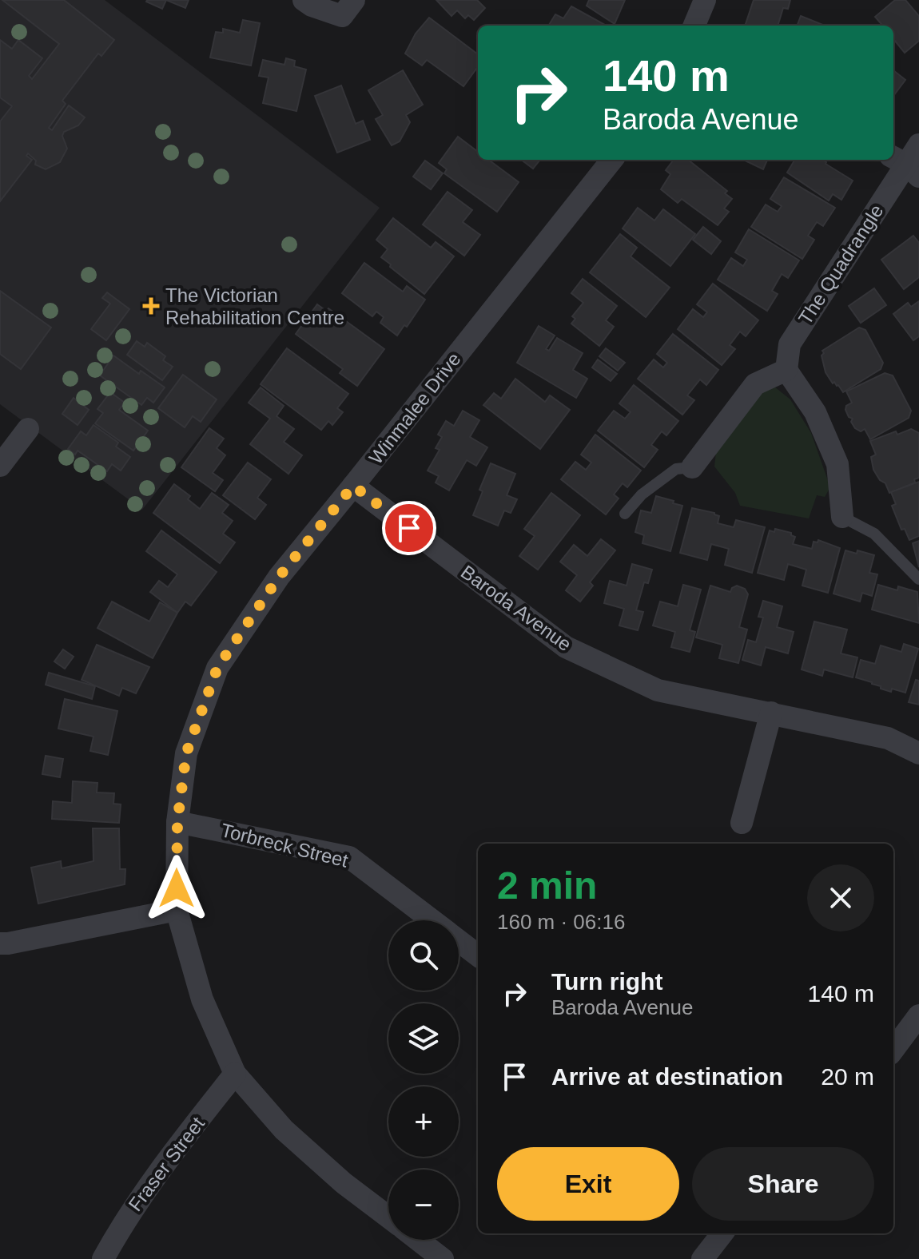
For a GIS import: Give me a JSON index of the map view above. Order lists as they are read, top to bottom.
{
  "streets": {
    "street": [
      "The Quadrangle",
      "Winmalee Drive",
      "Baroda Avenue",
      "Torbreck Street",
      "Fraser Street"
    ]
  },
  "crossings": [
    ["Winmalee Drive", "Baroda Avenue"],
    ["Winmalee Drive", "Torbreck Street"],
    ["Winmalee Drive", "Fraser Street"]
  ],
  "places": {
    "health": ["The Victorian Rehabilitation Centre"]
  },
  "page": {
    "turn": ["140 m", "Baroda Avenue"],
    "heading": ["2 min", "160 m · 06:16"],
    "map_buttons": ["+", "−"],
    "list": [
      {
        "name": "Turn right",
        "note": "Baroda Avenue",
        "value": "140 m"
      },
      {
        "name": "Arrive at destination",
        "value": "20 m"
      }
    ],
    "buttons": ["Exit", "Share"]
  }
}
